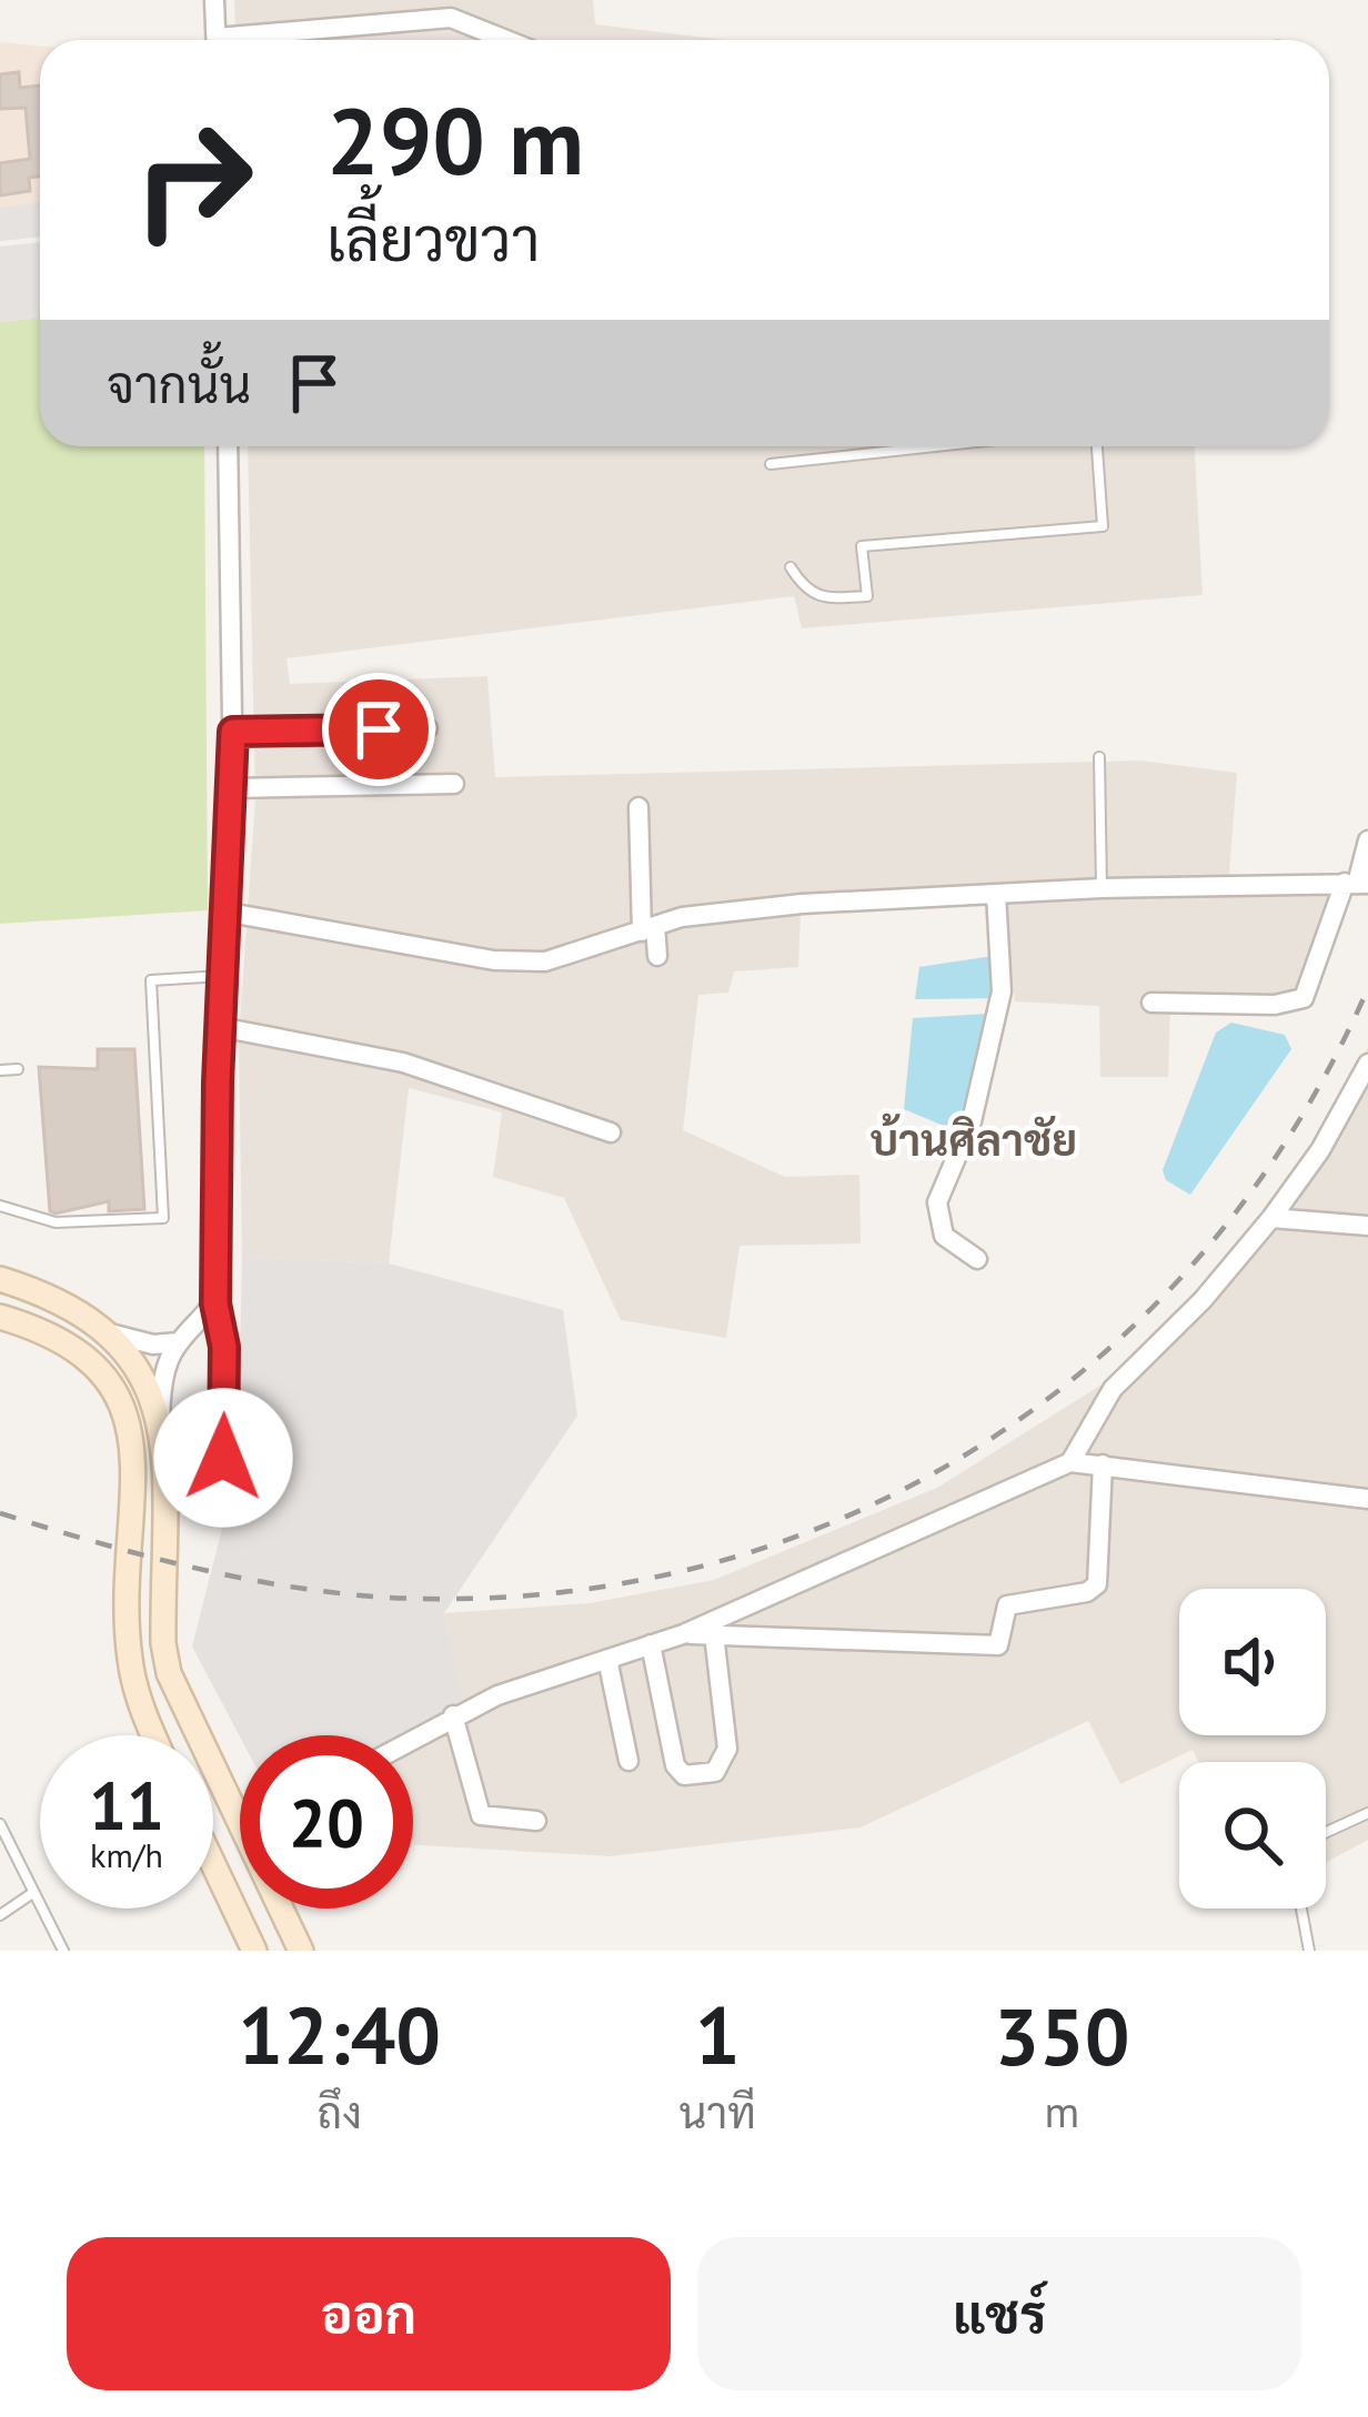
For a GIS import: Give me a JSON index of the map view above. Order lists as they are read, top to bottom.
{
  "districts": ["บ้านศิลาชัย"],
  "page": {
    "turn": ["290 m", "เลี้ยวขวา"],
    "then": "จากนั้น",
    "speed": "11 km/h",
    "limit": "20",
    "eta": [
      "12:40",
      "ถึง",
      "1",
      "นาที",
      "350",
      "m"
    ],
    "buttons": ["ออก", "แชร์"]
  }
}
